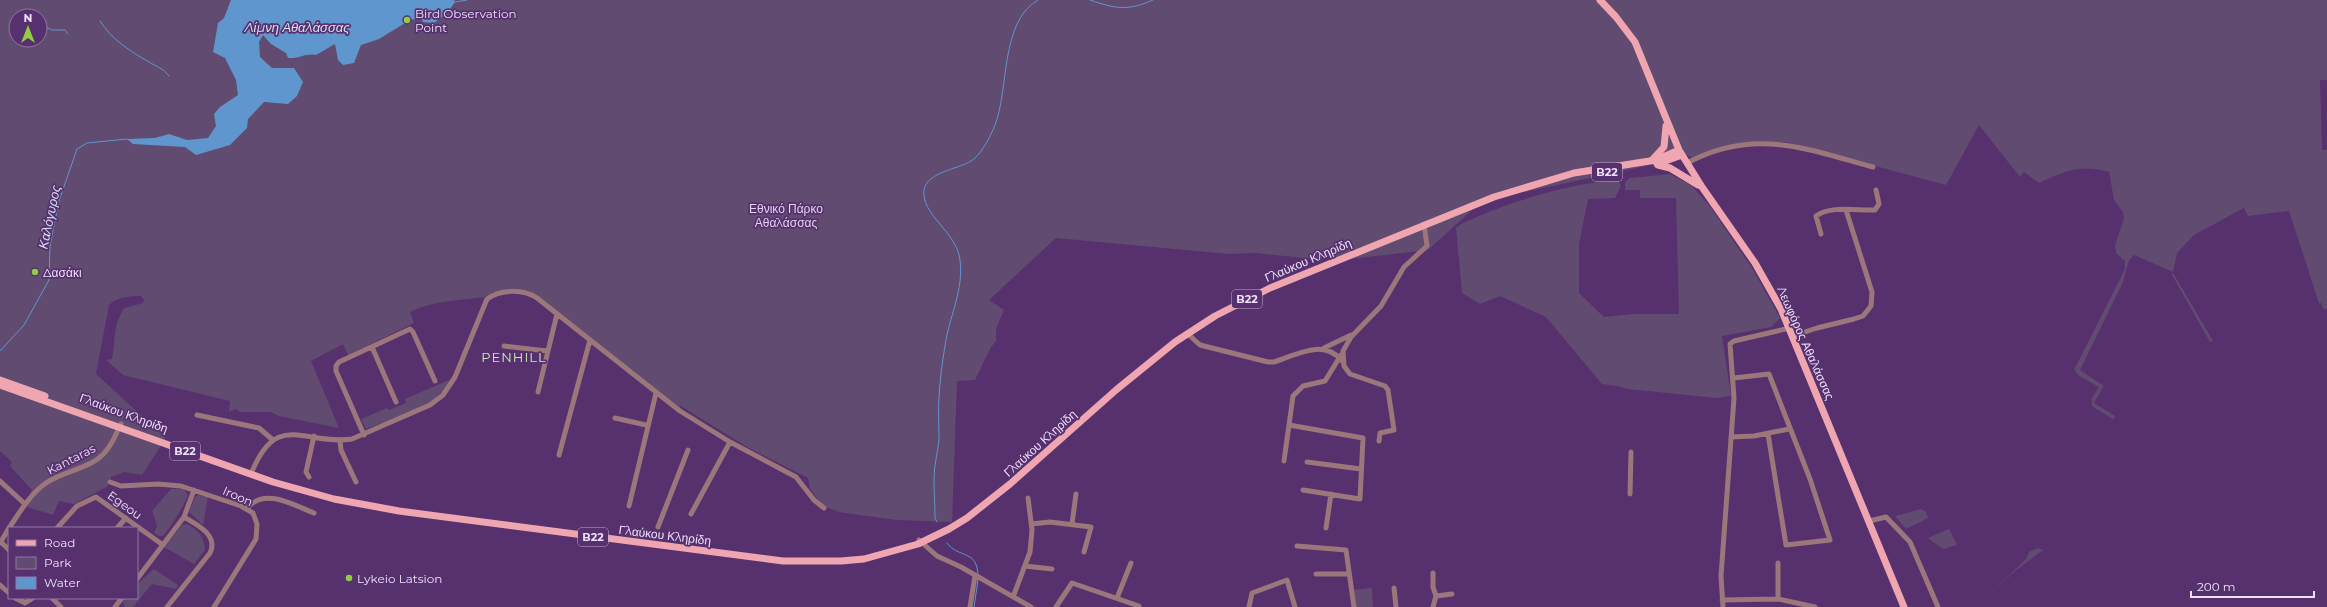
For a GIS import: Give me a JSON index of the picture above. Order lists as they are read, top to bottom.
{
  "streets": {
    "main road": ["B22", "Γλαύκου Κληρίδη", "Λεωφόρος Αθαλάσσας"],
    "street": ["Kantaras", "Iroon", "Egeou"]
  },
  "crossings": [
    ["Γλαύκου Κληρίδη", "Λεωφόρος Αθαλάσσας"],
    ["Γλαύκου Κληρίδη", "Kantaras"]
  ],
  "districts": ["PENHILL"],
  "water": ["Λίμνη Αθαλάσσας", "Καλόγυρος"],
  "parks": ["Εθνικό Πάρκο Αθαλάσσας"],
  "places": ["Bird Observation Point", "Δασάκι", "Lykeio Latsion"],
  "legend": ["Road", "Park", "Water"],
  "scale_bar": "200 m",
  "north": "top"
}
